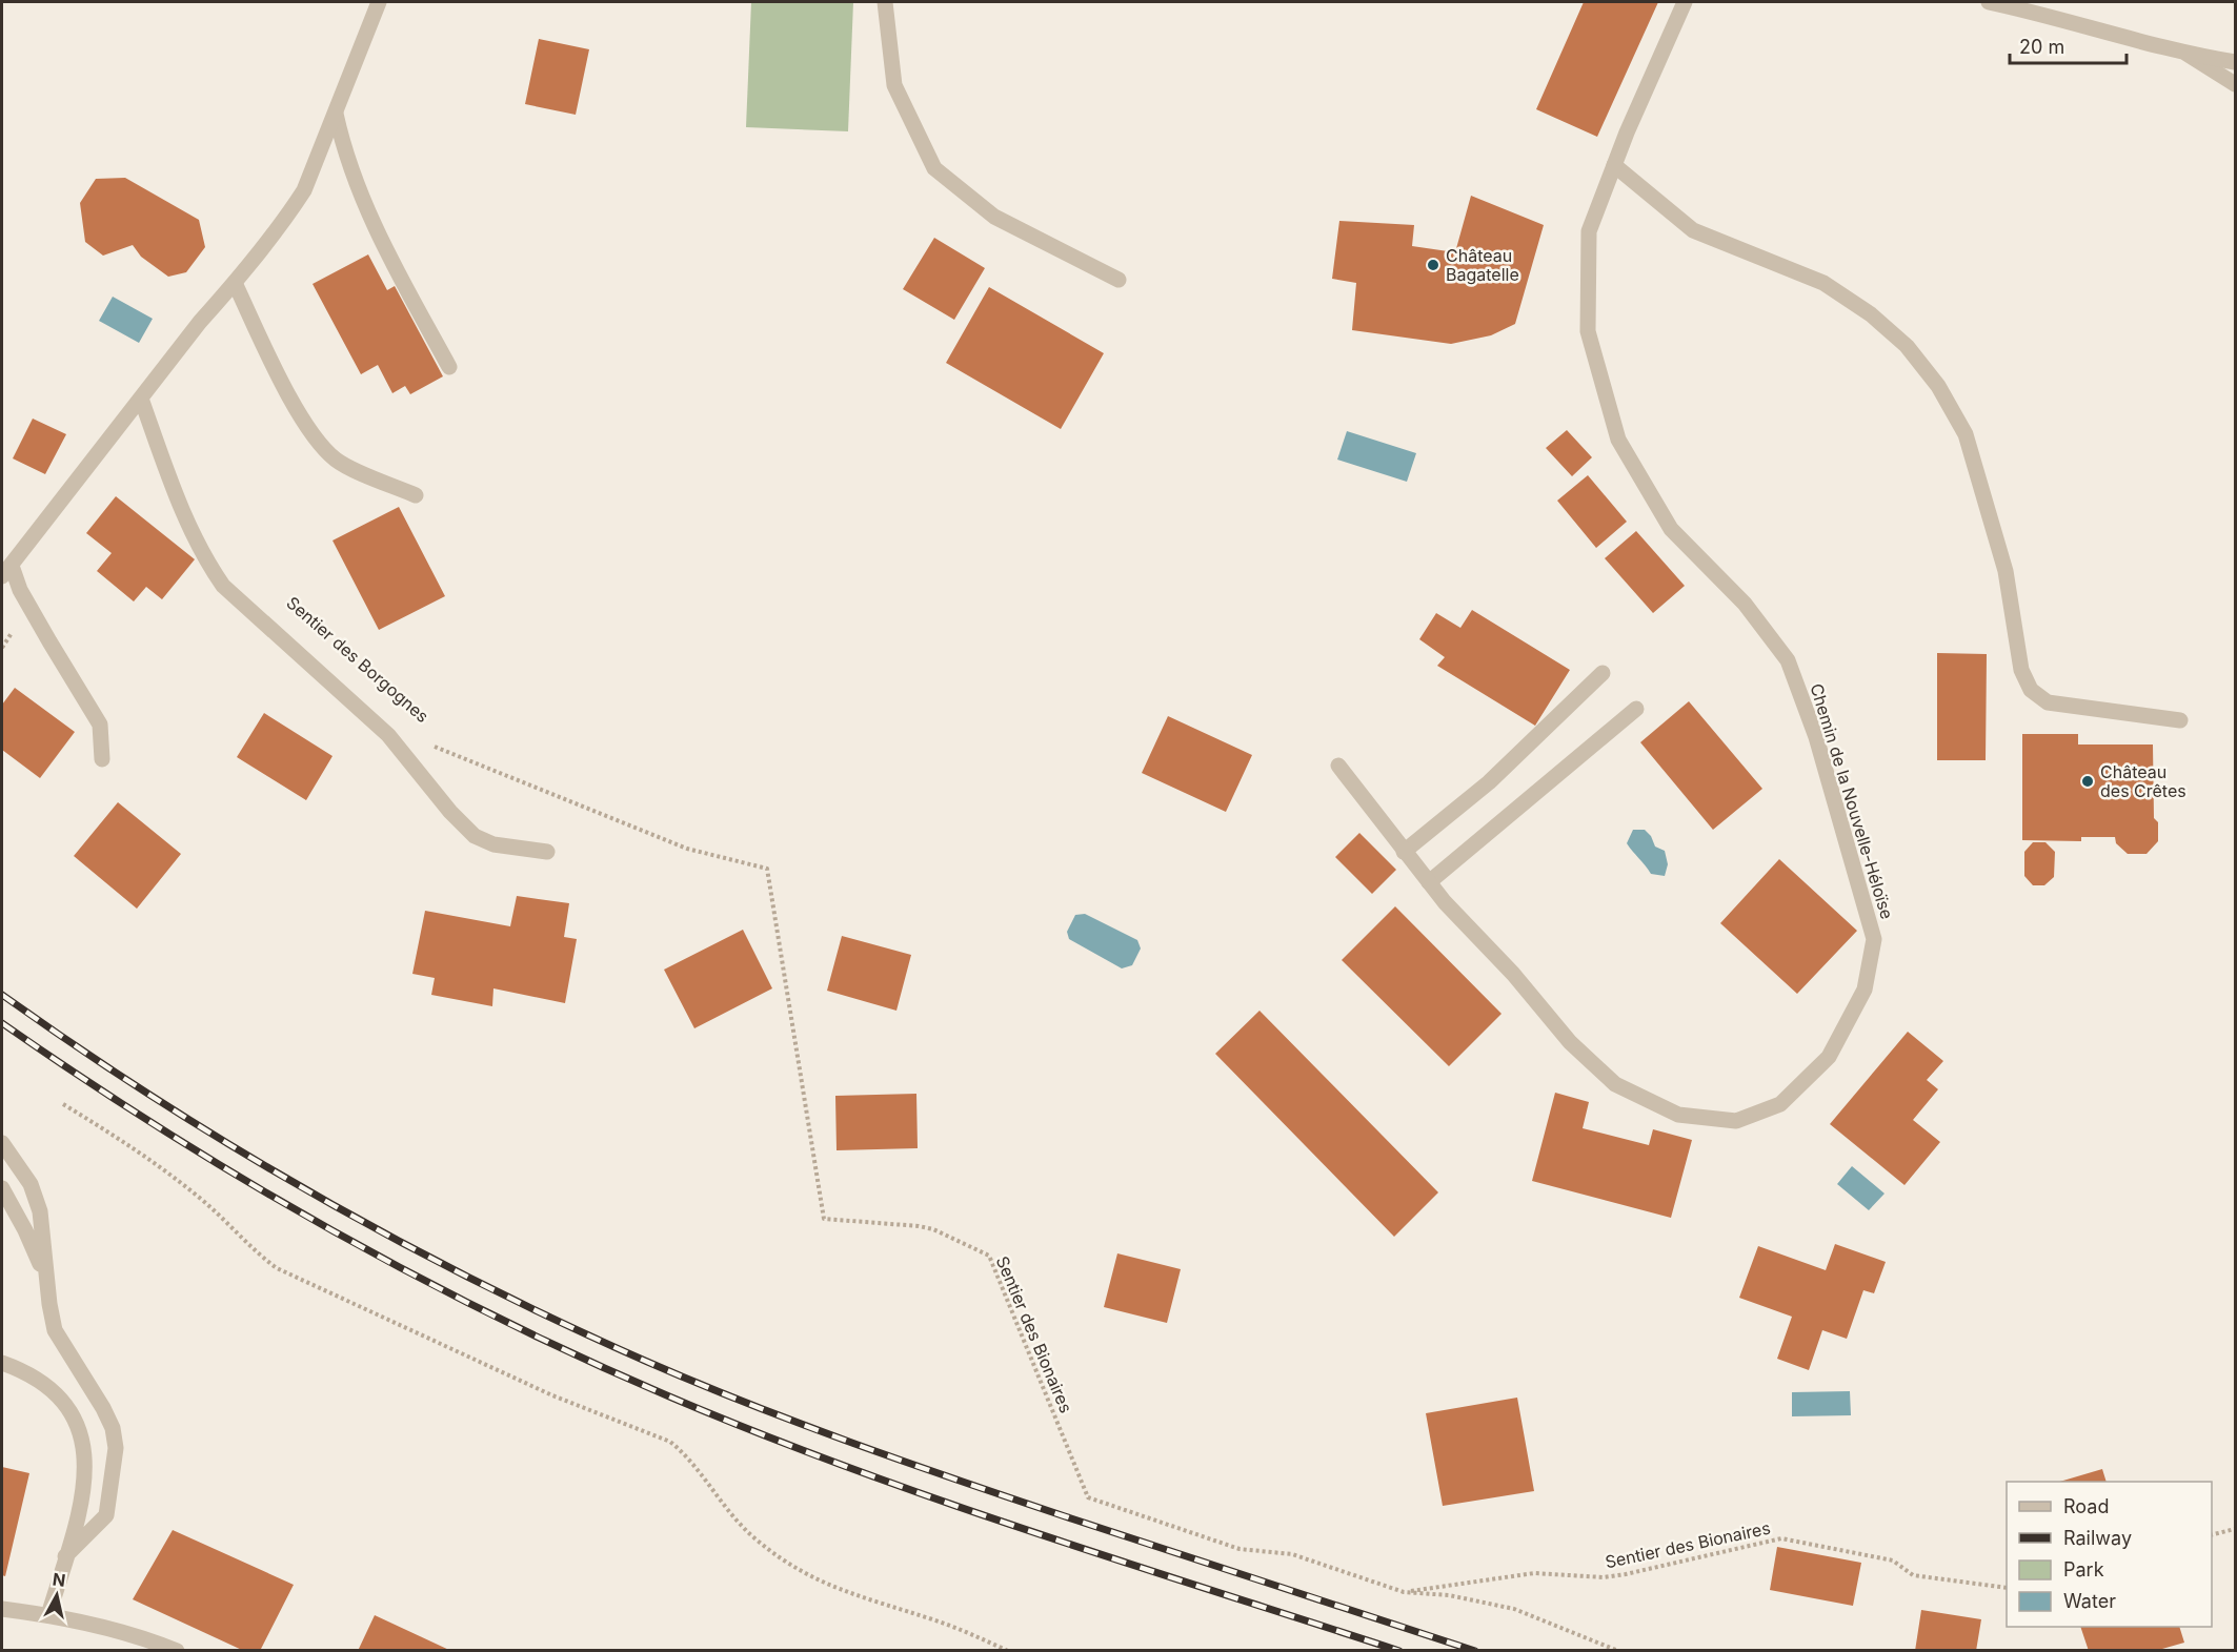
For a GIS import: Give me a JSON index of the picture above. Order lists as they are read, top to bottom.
{
  "streets": {
    "street": ["Sentier des Borgognes", "Chemin de la Nouvelle-Héloïse"],
    "path": ["Sentier des Bionaires"]
  },
  "crossings": [
    ["Sentier des Borgognes", "Sentier des Bionaires"]
  ],
  "places": ["Château Bagatelle", "Château des Crêtes"],
  "legend": [
    "Road",
    "Railway",
    "Park",
    "Water"
  ],
  "scale_bar": "20 m",
  "north": "top"
}
